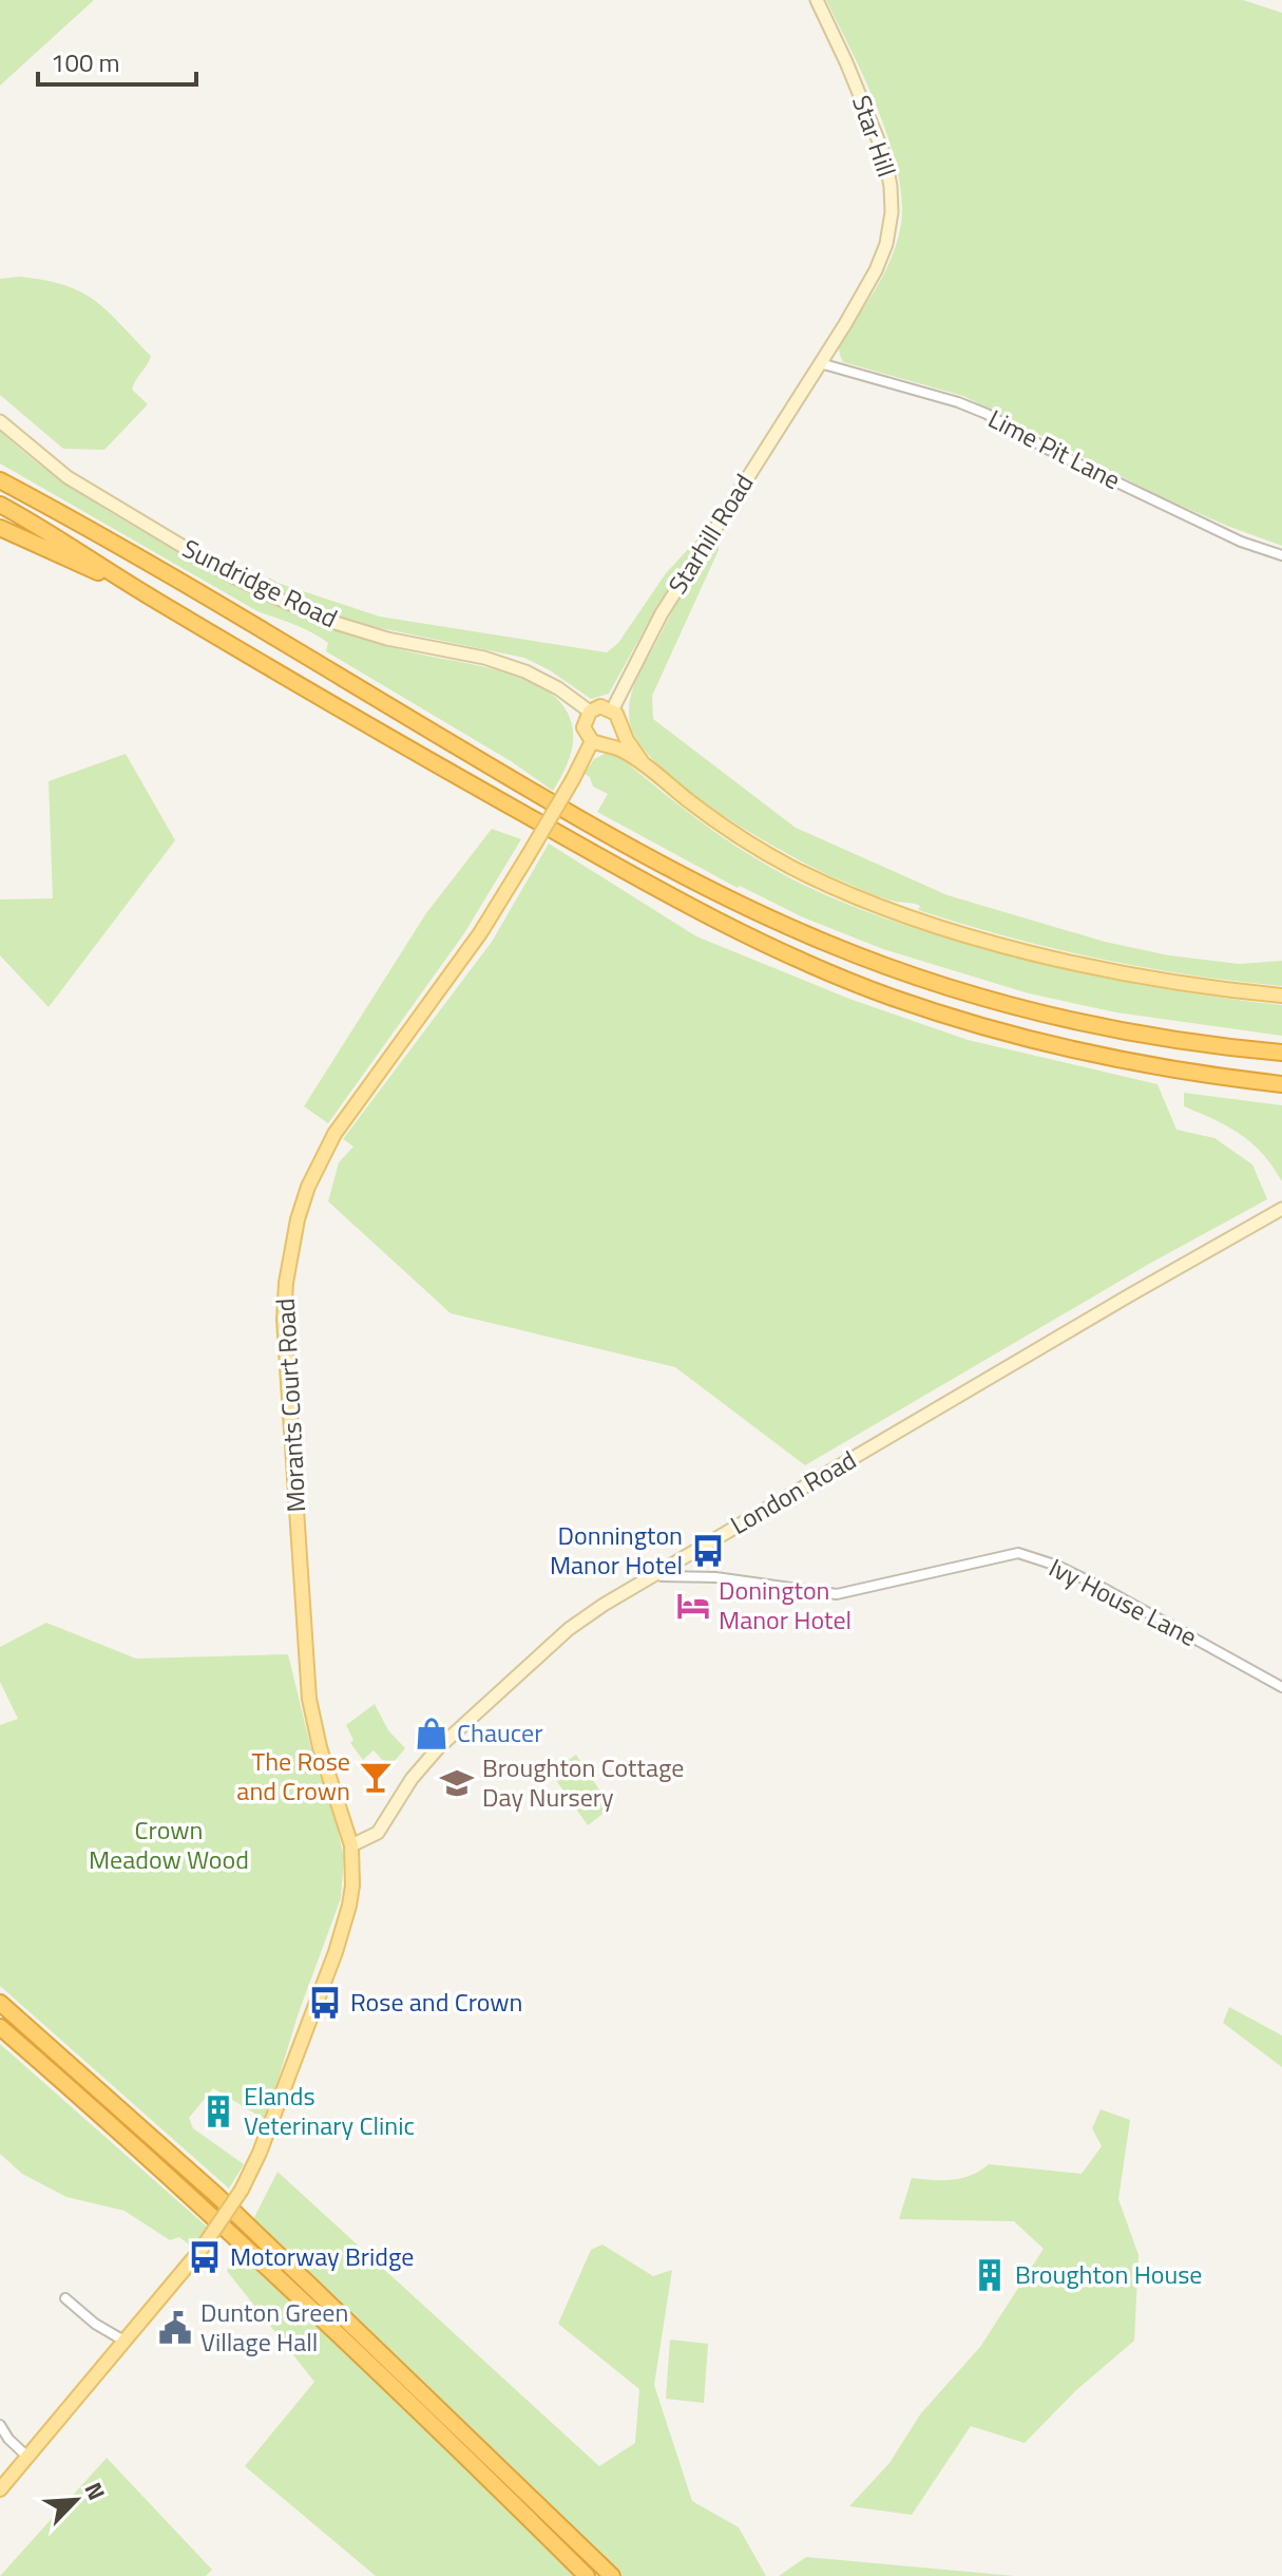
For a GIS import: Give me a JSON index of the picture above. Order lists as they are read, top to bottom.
{
  "streets": {
    "main road": ["Morants Court Road"],
    "street": [
      "Star Hill",
      "Lime Pit Lane",
      "Starhill Road",
      "Sundridge Road",
      "London Road",
      "Ivy House Lane"
    ]
  },
  "crossings": [
    ["Star Hill", "Lime Pit Lane"],
    ["Star Hill", "Starhill Road"],
    ["Lime Pit Lane", "Starhill Road"],
    ["Starhill Road", "Sundridge Road"],
    ["Starhill Road", "Morants Court Road"],
    ["Sundridge Road", "Morants Court Road"],
    ["Morants Court Road", "London Road"],
    ["London Road", "Ivy House Lane"]
  ],
  "parks": ["Crown Meadow Wood"],
  "places": {
    "bus stop": ["Donnington Manor Hotel", "Rose and Crown", "Motorway Bridge"],
    "hotel": ["Donington Manor Hotel"],
    "shop": ["Chaucer"],
    "bar": ["The Rose and Crown"],
    "school or university": ["Broughton Cottage Day Nursery"],
    "building": ["Elands Veterinary Clinic", "Broughton House"],
    "public building": ["Dunton Green Village Hall"]
  },
  "scale_bar": "100 m",
  "north": "top right"
}
